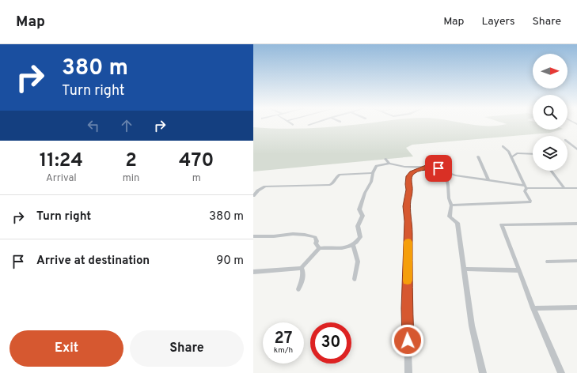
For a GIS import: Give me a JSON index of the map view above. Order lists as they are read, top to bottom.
{
  "north": "right",
  "page": {
    "header": "Map",
    "nav": ["Map", "Layers", "Share"],
    "turn": ["380 m", "Turn right"],
    "eta": [
      "11:24",
      "Arrival",
      "2",
      "min",
      "470",
      "m"
    ],
    "list": [
      {
        "name": "Turn right",
        "value": "380 m"
      },
      {
        "name": "Arrive at destination",
        "value": "90 m"
      }
    ],
    "speed": "27 km/h",
    "limit": "30",
    "buttons": ["Exit", "Share"]
  }
}
